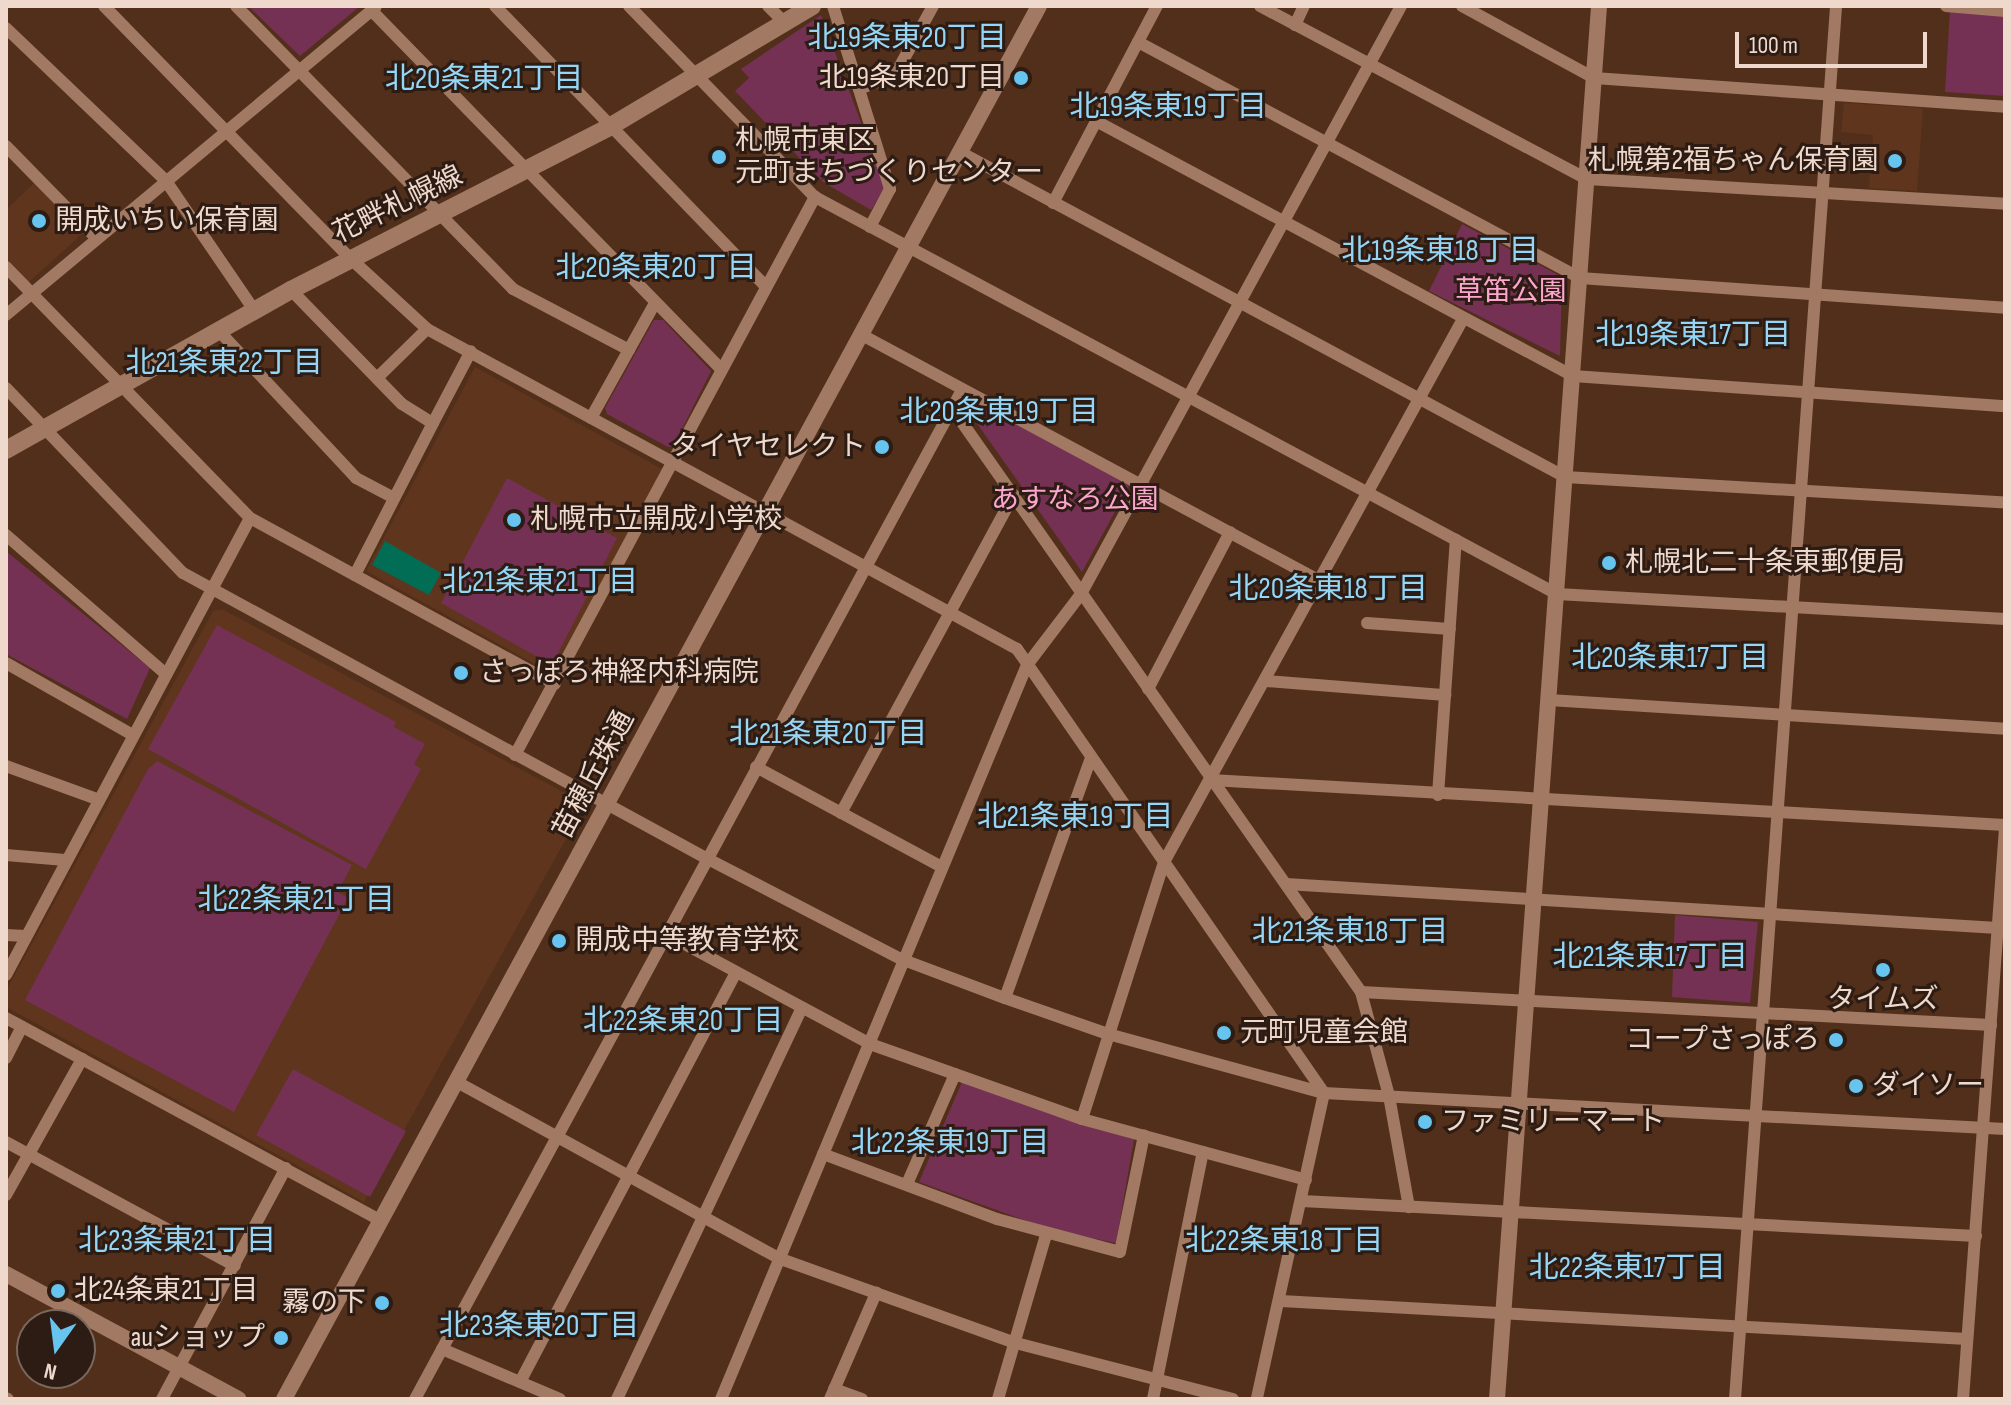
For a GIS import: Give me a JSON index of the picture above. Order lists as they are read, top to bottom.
{
  "streets": {
    "main road": ["花畔札幌線"],
    "street": ["苗穂丘珠通"]
  },
  "districts": [
    "北19条東20丁目",
    "北20条東21丁目",
    "北19条東19丁目",
    "北19条東18丁目",
    "北20条東20丁目",
    "北19条東17丁目",
    "北21条東22丁目",
    "北20条東19丁目",
    "北21条東21丁目",
    "北20条東18丁目",
    "北20条東17丁目",
    "北21条東20丁目",
    "北21条東19丁目",
    "北22条東21丁目",
    "北21条東18丁目",
    "北21条東17丁目",
    "北22条東20丁目",
    "北22条東19丁目",
    "北23条東21丁目",
    "北22条東18丁目",
    "北22条東17丁目",
    "北23条東20丁目"
  ],
  "parks": ["草笛公園", "あすなろ公園"],
  "places": [
    "北19条東20丁目",
    "札幌市東区 元町まちづくりセンター",
    "札幌第2福ちゃん保育園",
    "開成いちい保育園",
    "タイヤセレクト",
    "札幌市立開成小学校",
    "札幌北二十条東郵便局",
    "さっぽろ神経内科病院",
    "開成中等教育学校",
    "タイムズ",
    "元町児童会館",
    "コープさっぽろ",
    "ダイソー",
    "ファミリーマート",
    "北24条東21丁目",
    "霧の下",
    "auショップ"
  ],
  "scale_bar": "100 m",
  "north": "bottom"
}
